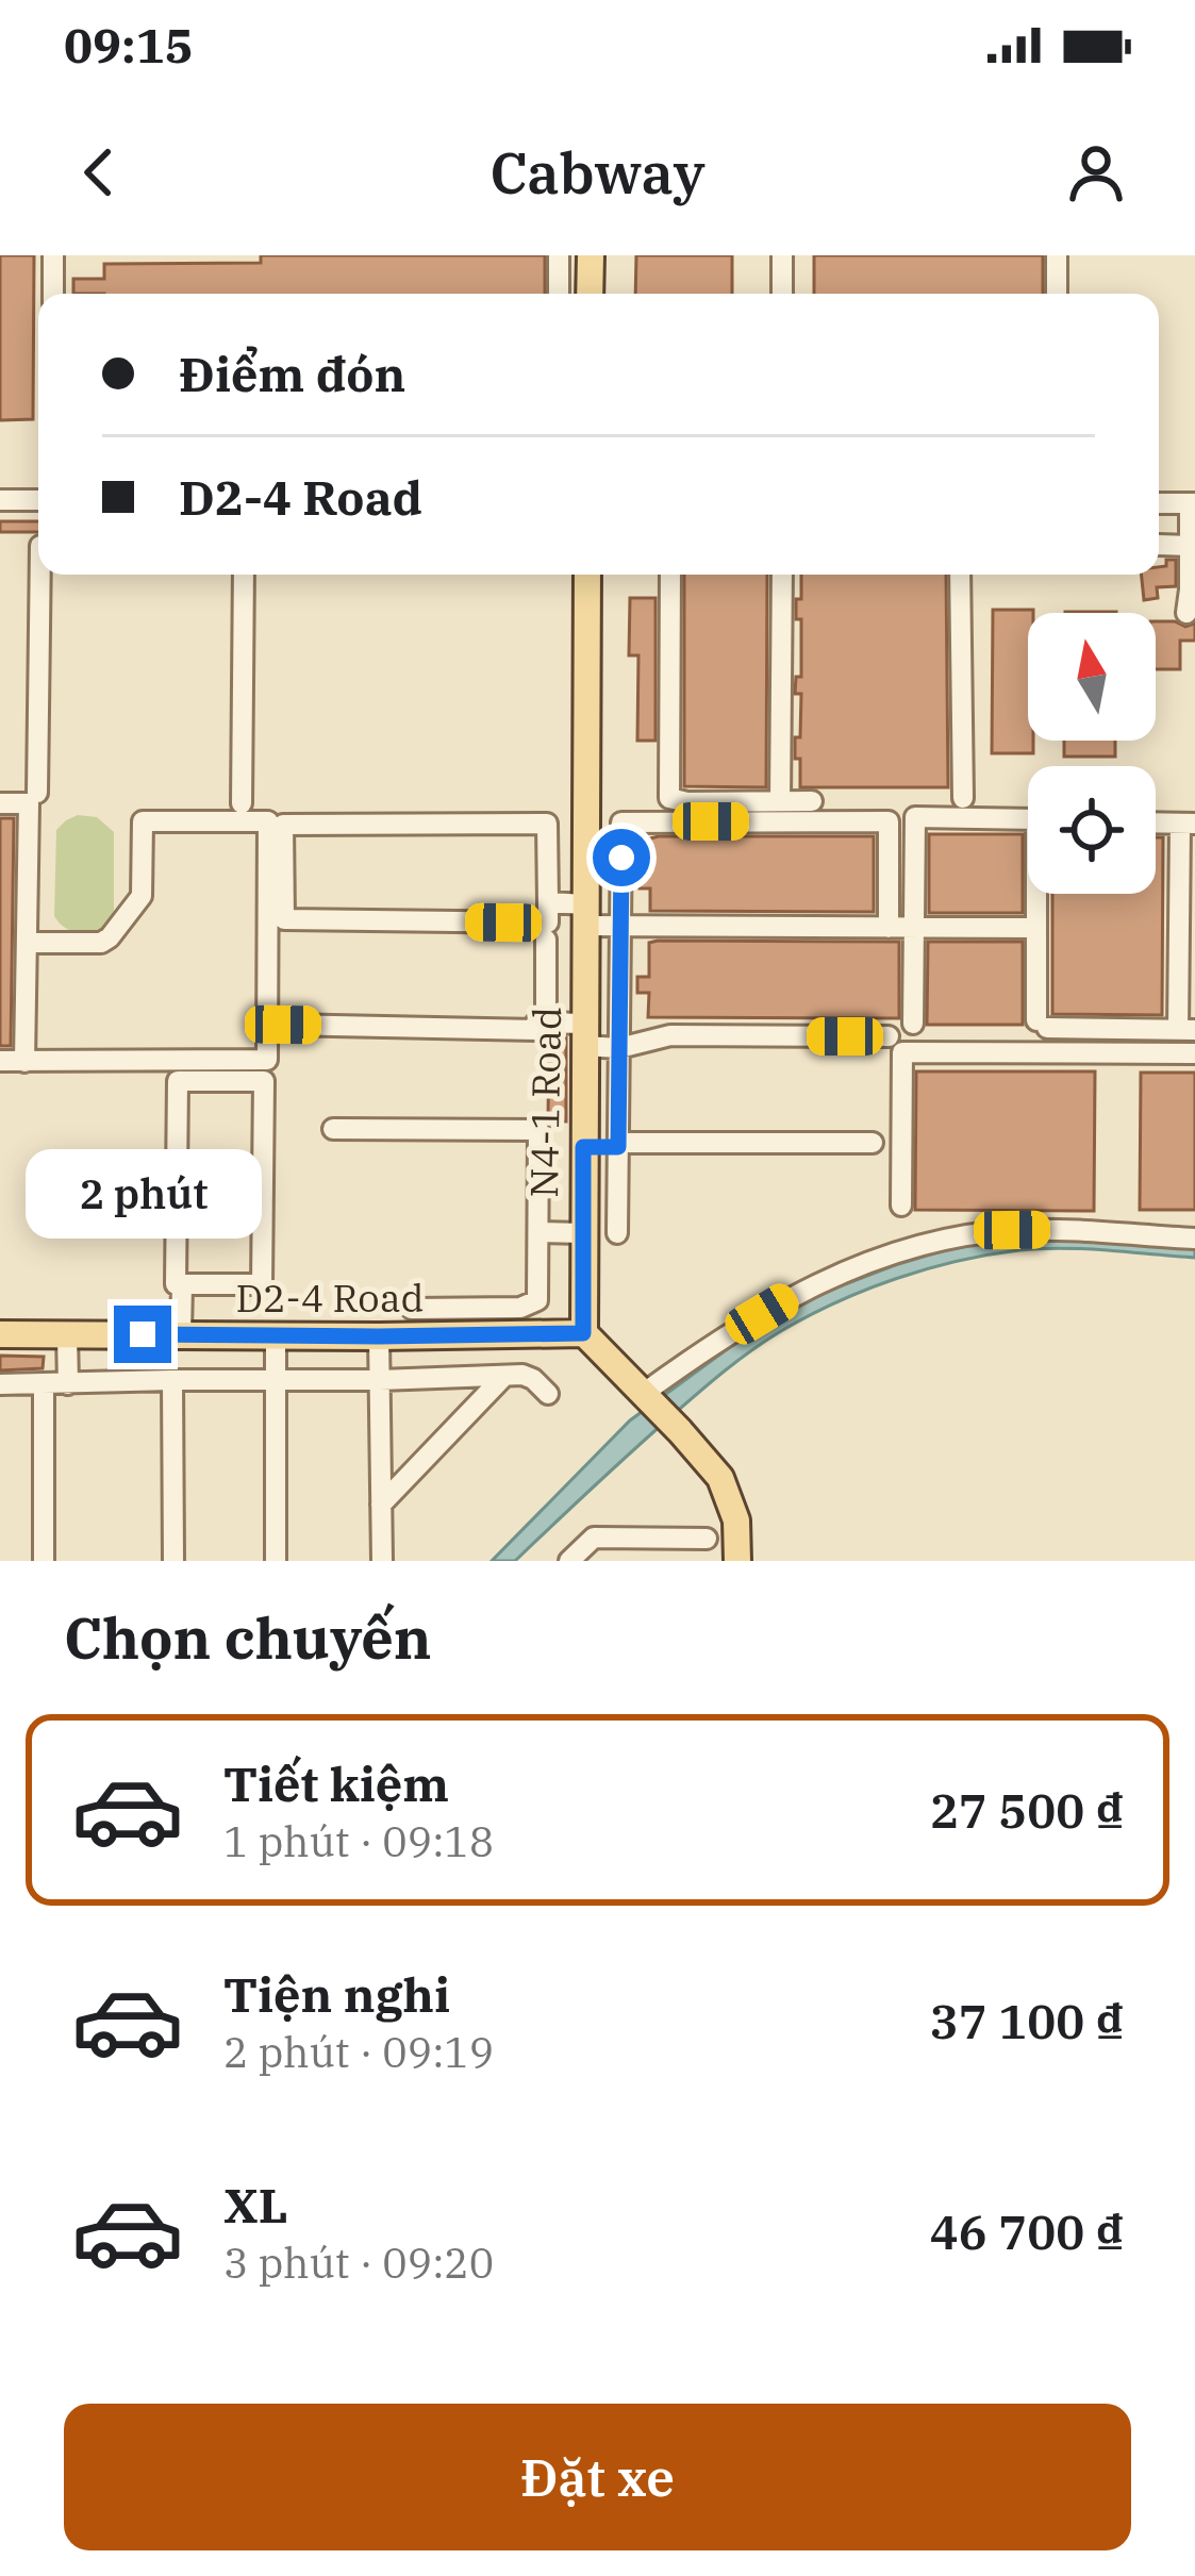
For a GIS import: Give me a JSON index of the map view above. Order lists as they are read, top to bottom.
{
  "streets": {
    "main road": ["N4-1 Road", "D2-4 Road"]
  },
  "crossings": [
    ["N4-1 Road", "D2-4 Road"]
  ],
  "north": "top",
  "page": {
    "status": "09:15",
    "header": "Cabway",
    "banner": ["Điểm đón", "D2-4 Road"],
    "bubble": "2 phút",
    "heading": "Chọn chuyến",
    "list": [
      {
        "name": "Tiết kiệm",
        "note": "1 phút · 09:18",
        "value": "27 500 ₫"
      },
      {
        "name": "Tiện nghi",
        "note": "2 phút · 09:19",
        "value": "37 100 ₫"
      },
      {
        "name": "XL",
        "note": "3 phút · 09:20",
        "value": "46 700 ₫"
      }
    ],
    "buttons": "Đặt xe"
  }
}
